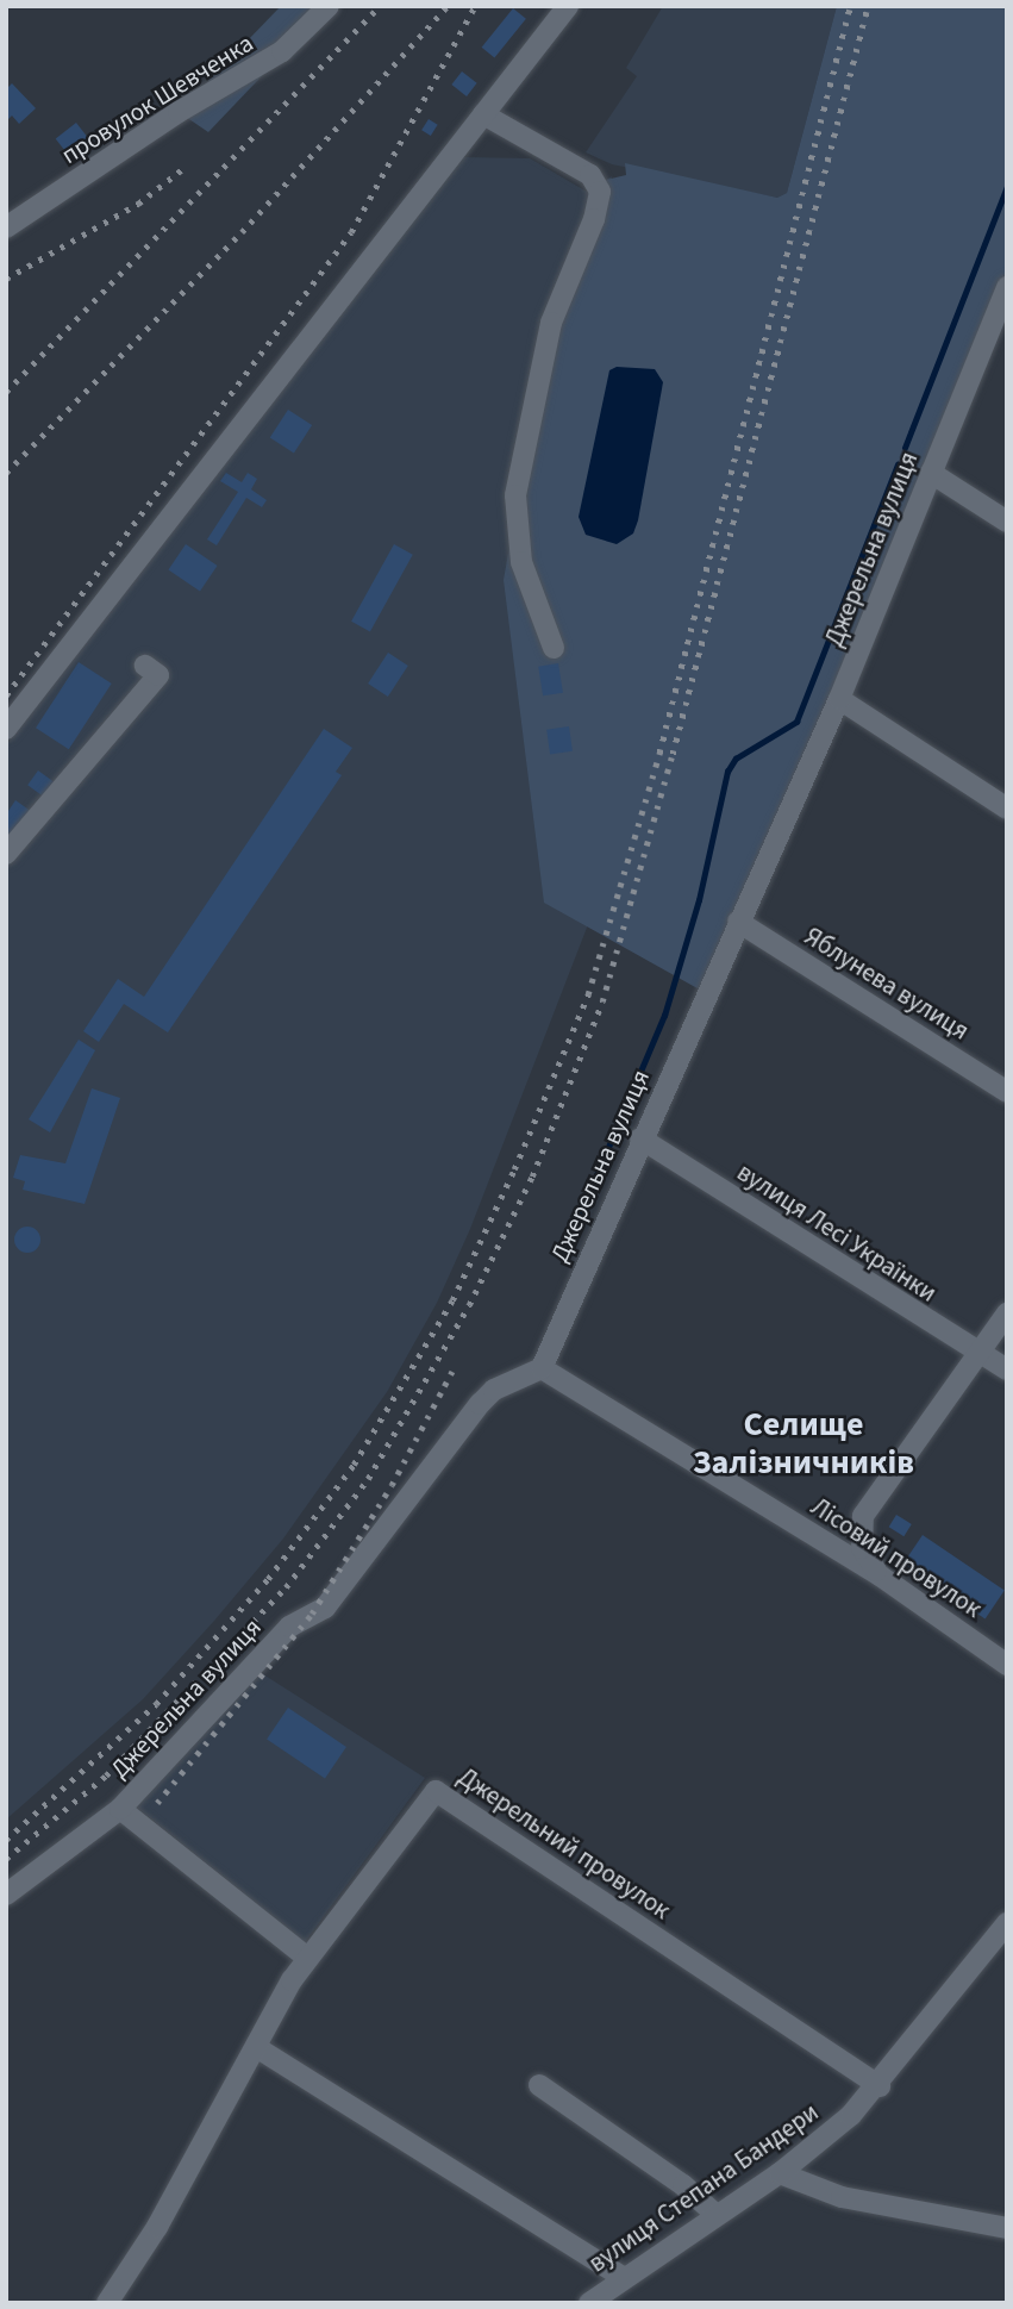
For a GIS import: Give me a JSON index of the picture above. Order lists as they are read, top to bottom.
{
  "streets": {
    "street": [
      "провулок Шевченка",
      "Джерельна вулиця",
      "Яблунева вулиця",
      "вулиця Лесі Українки",
      "Лісовий провулок",
      "Джерельний провулок",
      "вулиця Степана Бандери"
    ]
  },
  "crossings": [
    ["Джерельна вулиця", "Яблунева вулиця"],
    ["Джерельна вулиця", "вулиця Лесі Українки"],
    ["Джерельна вулиця", "Лісовий провулок"],
    ["Джерельний провулок", "вулиця Степана Бандери"]
  ],
  "districts": ["Селище Залізничників"]
}
